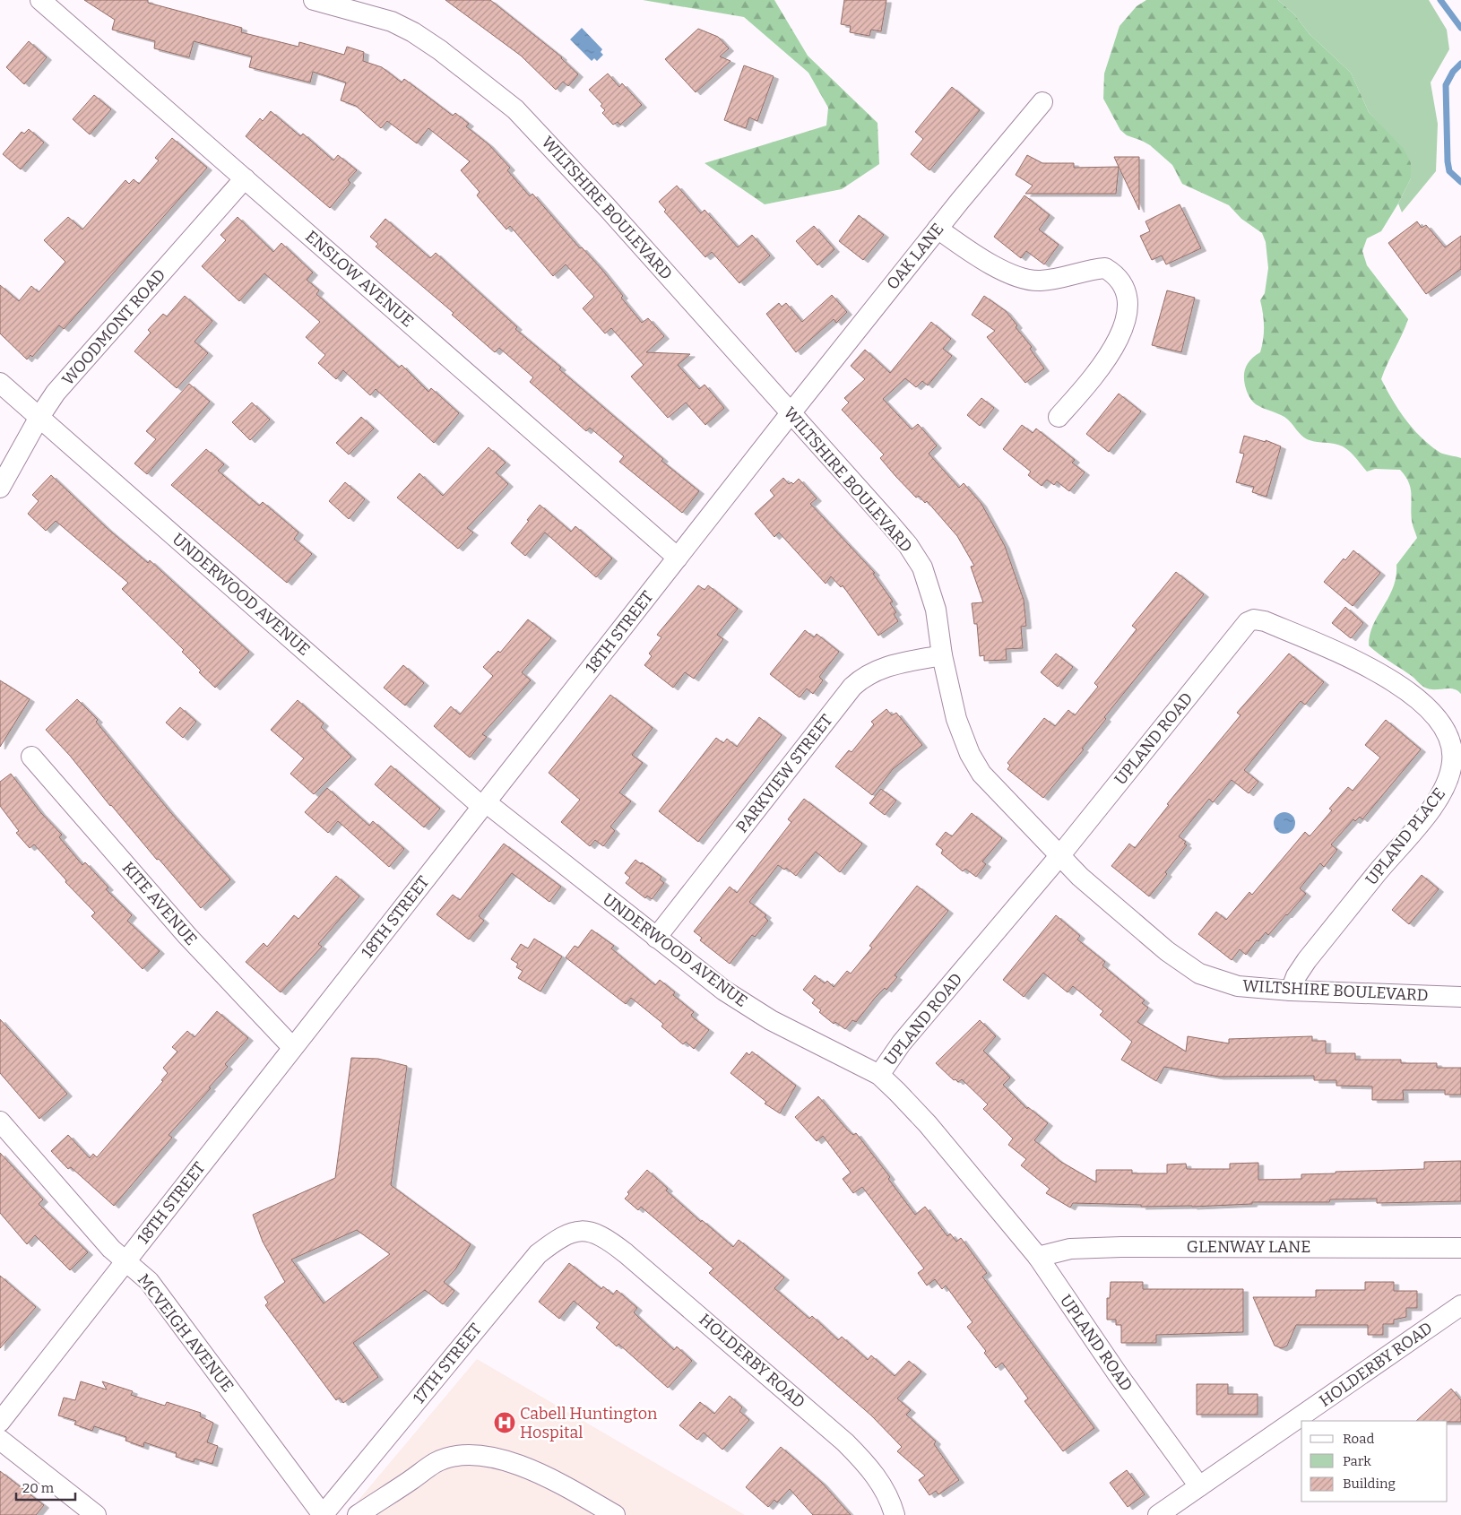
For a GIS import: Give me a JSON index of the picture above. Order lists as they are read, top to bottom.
{
  "streets": {
    "street": [
      "WILTSHIRE BOULEVARD",
      "OAK LANE",
      "ENSLOW AVENUE",
      "WOODMONT ROAD",
      "UNDERWOOD AVENUE",
      "18TH STREET",
      "UPLAND ROAD",
      "PARKVIEW STREET",
      "UPLAND PLACE",
      "KITE AVENUE",
      "GLENWAY LANE",
      "MCVEIGH AVENUE",
      "HOLDERBY ROAD",
      "17TH STREET"
    ]
  },
  "crossings": [
    ["WILTSHIRE BOULEVARD", "OAK LANE"],
    ["WILTSHIRE BOULEVARD", "18TH STREET"],
    ["WILTSHIRE BOULEVARD", "UPLAND ROAD"],
    ["WILTSHIRE BOULEVARD", "PARKVIEW STREET"],
    ["WILTSHIRE BOULEVARD", "UPLAND PLACE"],
    ["OAK LANE", "18TH STREET"],
    ["ENSLOW AVENUE", "WOODMONT ROAD"],
    ["ENSLOW AVENUE", "18TH STREET"],
    ["WOODMONT ROAD", "UNDERWOOD AVENUE"],
    ["UNDERWOOD AVENUE", "18TH STREET"],
    ["UNDERWOOD AVENUE", "UPLAND ROAD"],
    ["UNDERWOOD AVENUE", "PARKVIEW STREET"],
    ["18TH STREET", "KITE AVENUE"],
    ["18TH STREET", "MCVEIGH AVENUE"],
    ["UPLAND ROAD", "UPLAND PLACE"],
    ["UPLAND ROAD", "GLENWAY LANE"],
    ["UPLAND ROAD", "HOLDERBY ROAD"],
    ["MCVEIGH AVENUE", "17TH STREET"],
    ["HOLDERBY ROAD", "17TH STREET"]
  ],
  "places": {
    "hospital": ["Cabell Huntington Hospital"]
  },
  "legend": ["Road", "Park", "Building"],
  "scale_bar": "20 m"
}
